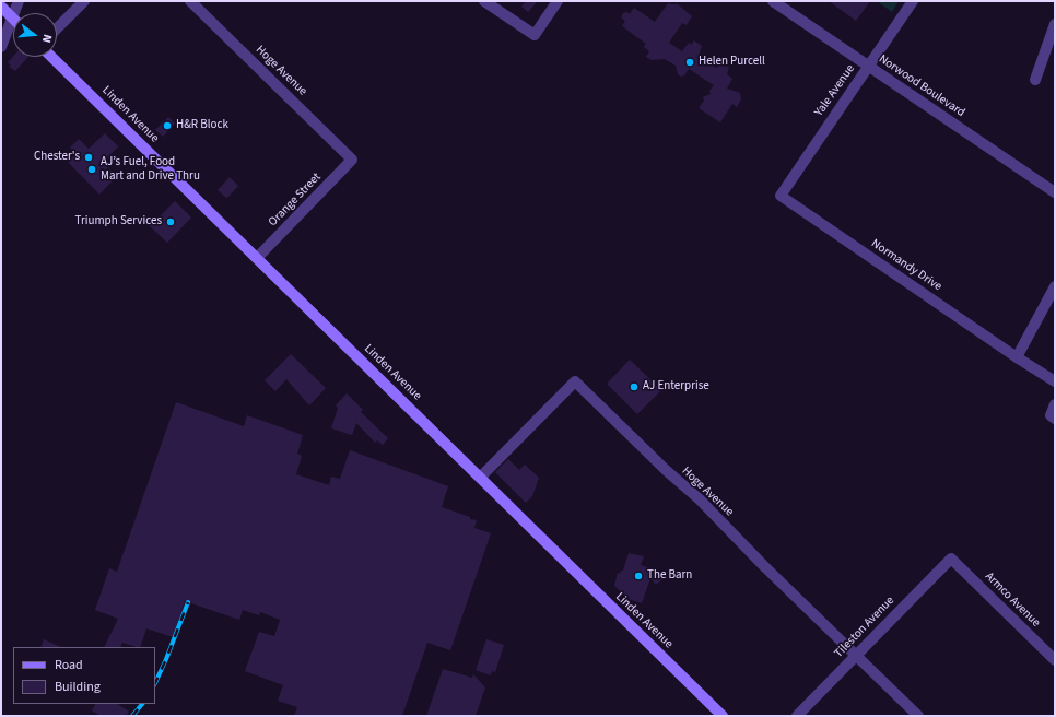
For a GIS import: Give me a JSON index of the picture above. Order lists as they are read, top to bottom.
{
  "streets": {
    "street": [
      "Hoge Avenue",
      "Norwood Boulevard",
      "Yale Avenue",
      "Linden Avenue",
      "Orange Street",
      "Normandy Drive",
      "Armco Avenue",
      "Tileston Avenue"
    ]
  },
  "crossings": [
    ["Hoge Avenue", "Linden Avenue"],
    ["Hoge Avenue", "Orange Street"],
    ["Hoge Avenue", "Tileston Avenue"],
    ["Norwood Boulevard", "Yale Avenue"],
    ["Yale Avenue", "Normandy Drive"],
    ["Linden Avenue", "Orange Street"],
    ["Armco Avenue", "Tileston Avenue"]
  ],
  "places": [
    "Helen Purcell",
    "H&R Block",
    "Chester's",
    "AJ’s Fuel, Food Mart and Drive Thru",
    "Triumph Services",
    "AJ Enterprise",
    "The Barn"
  ],
  "legend": ["Road", "Building"],
  "north": "right"
}
